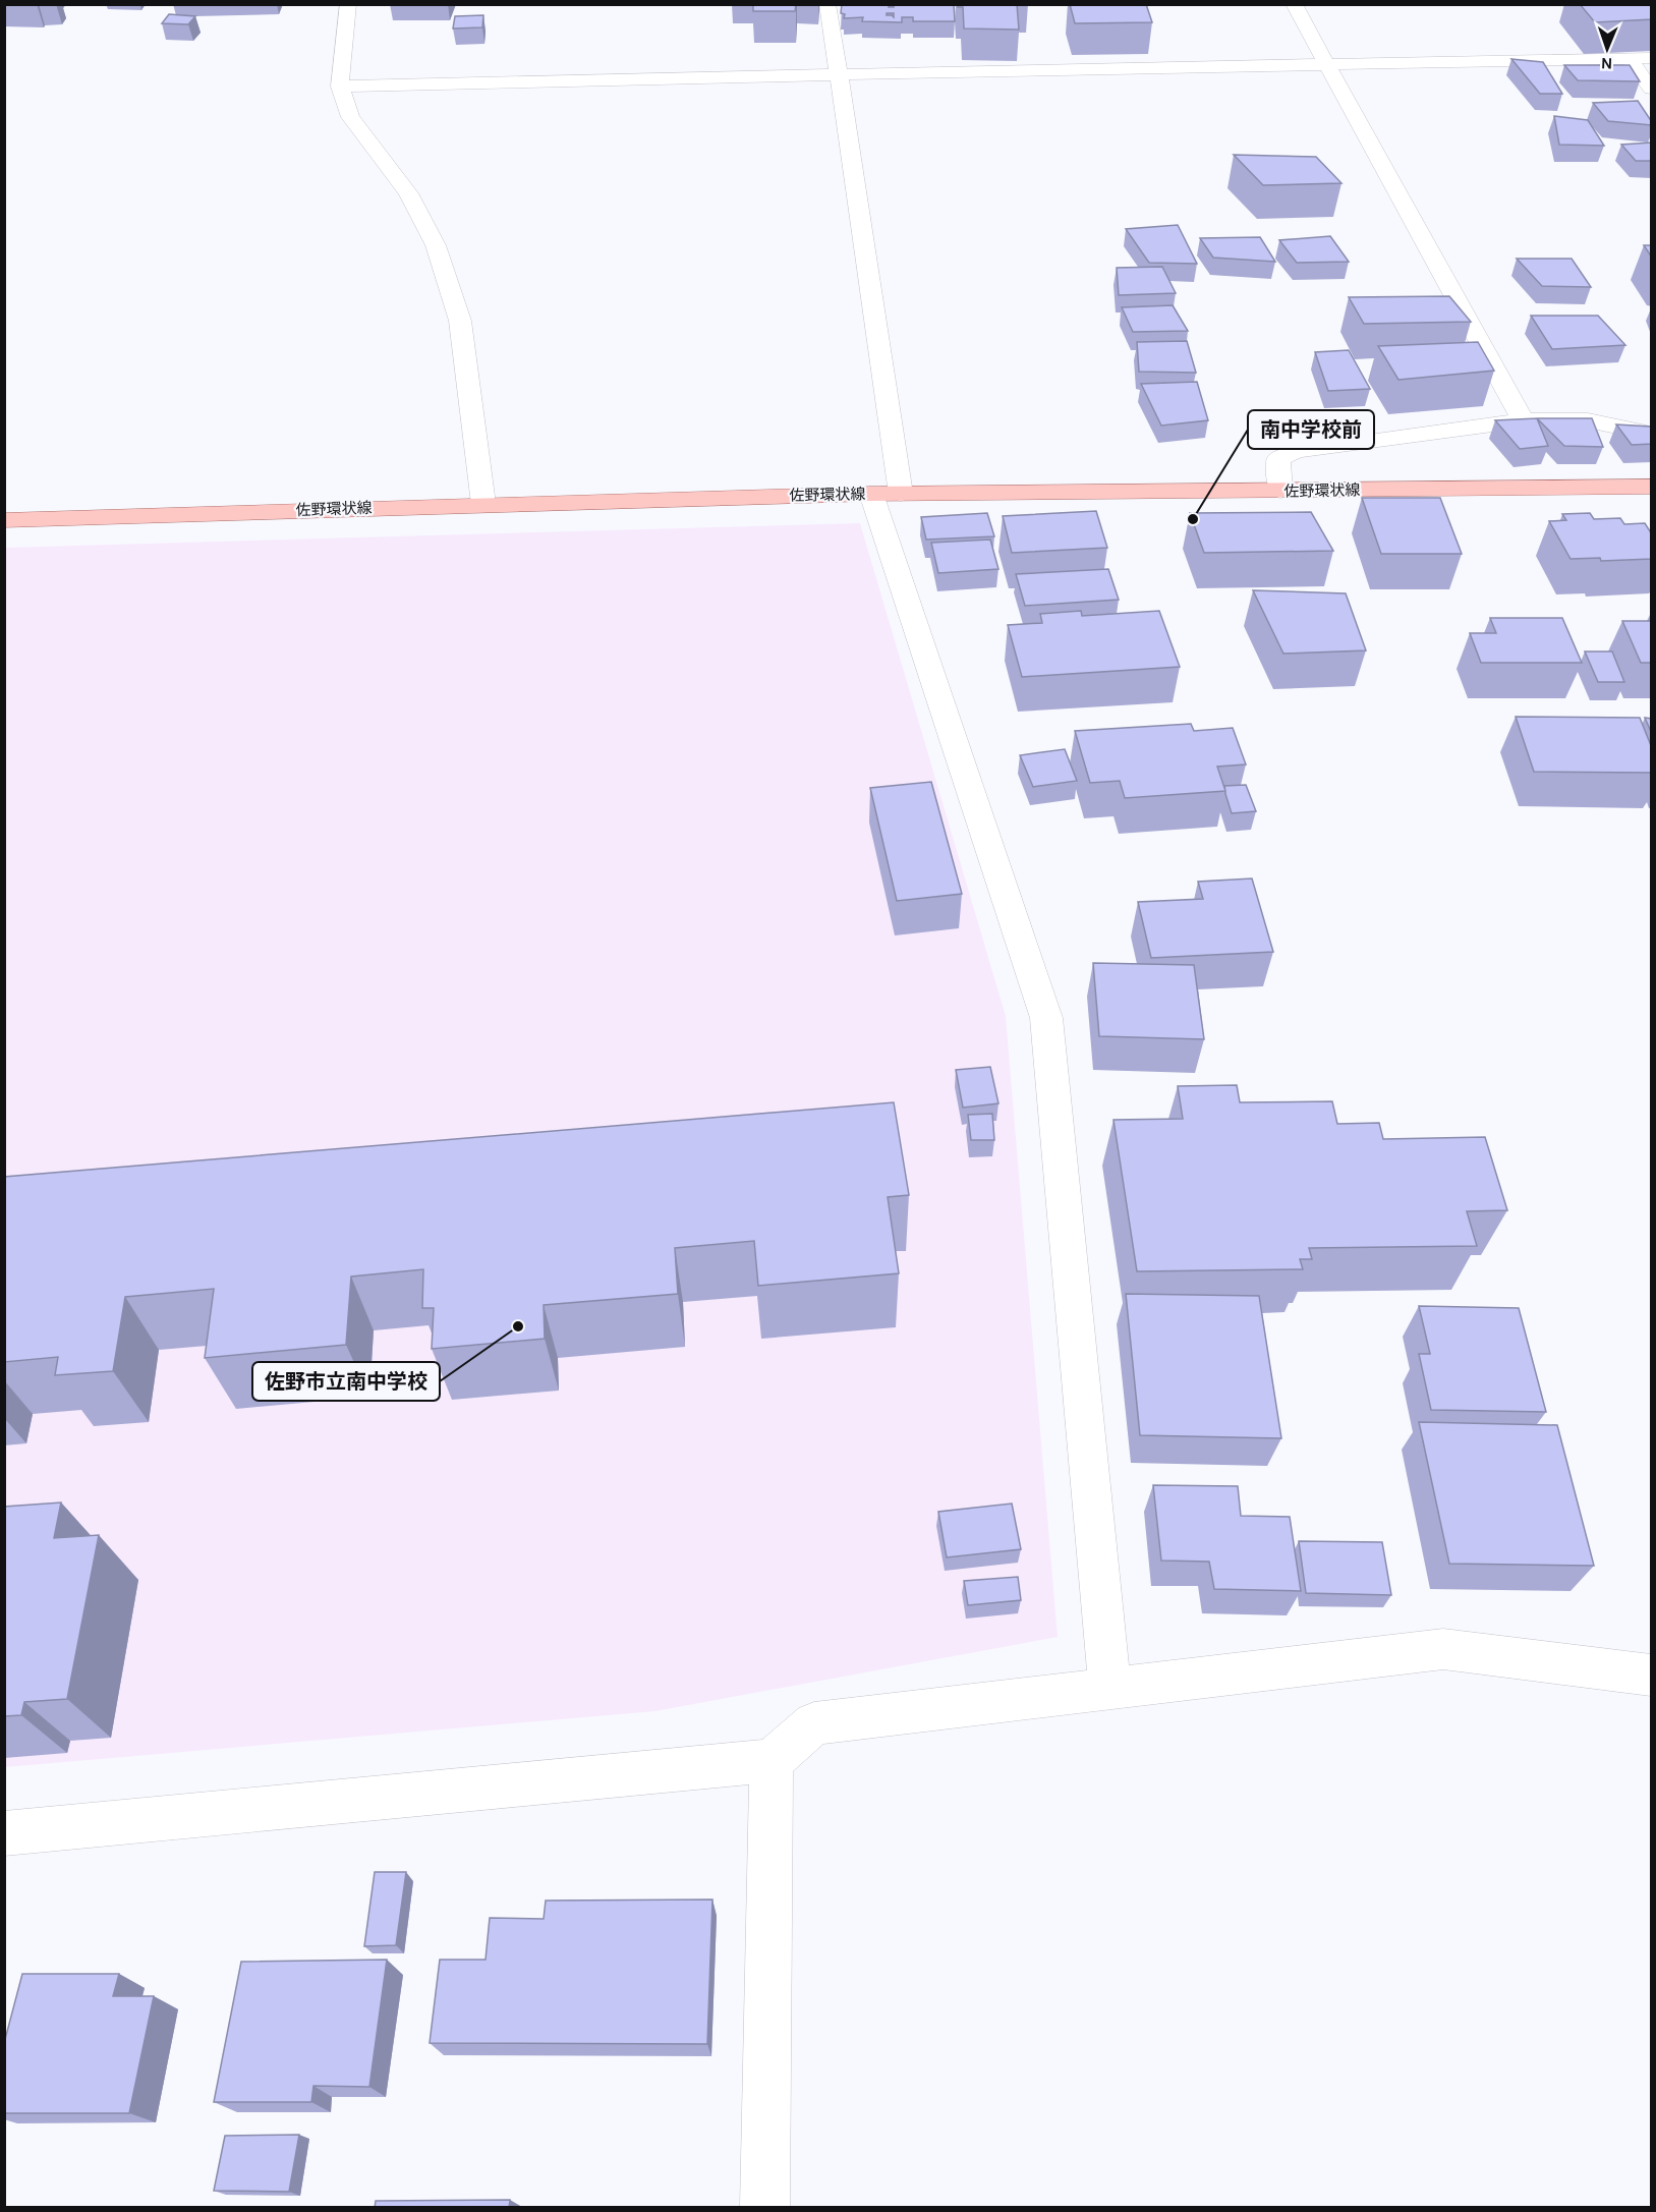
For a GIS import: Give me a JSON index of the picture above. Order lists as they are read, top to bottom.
{
  "streets": {
    "main road": ["佐野環状線"]
  },
  "places": ["南中学校前", "佐野市立南中学校"],
  "north": "bottom"
}
